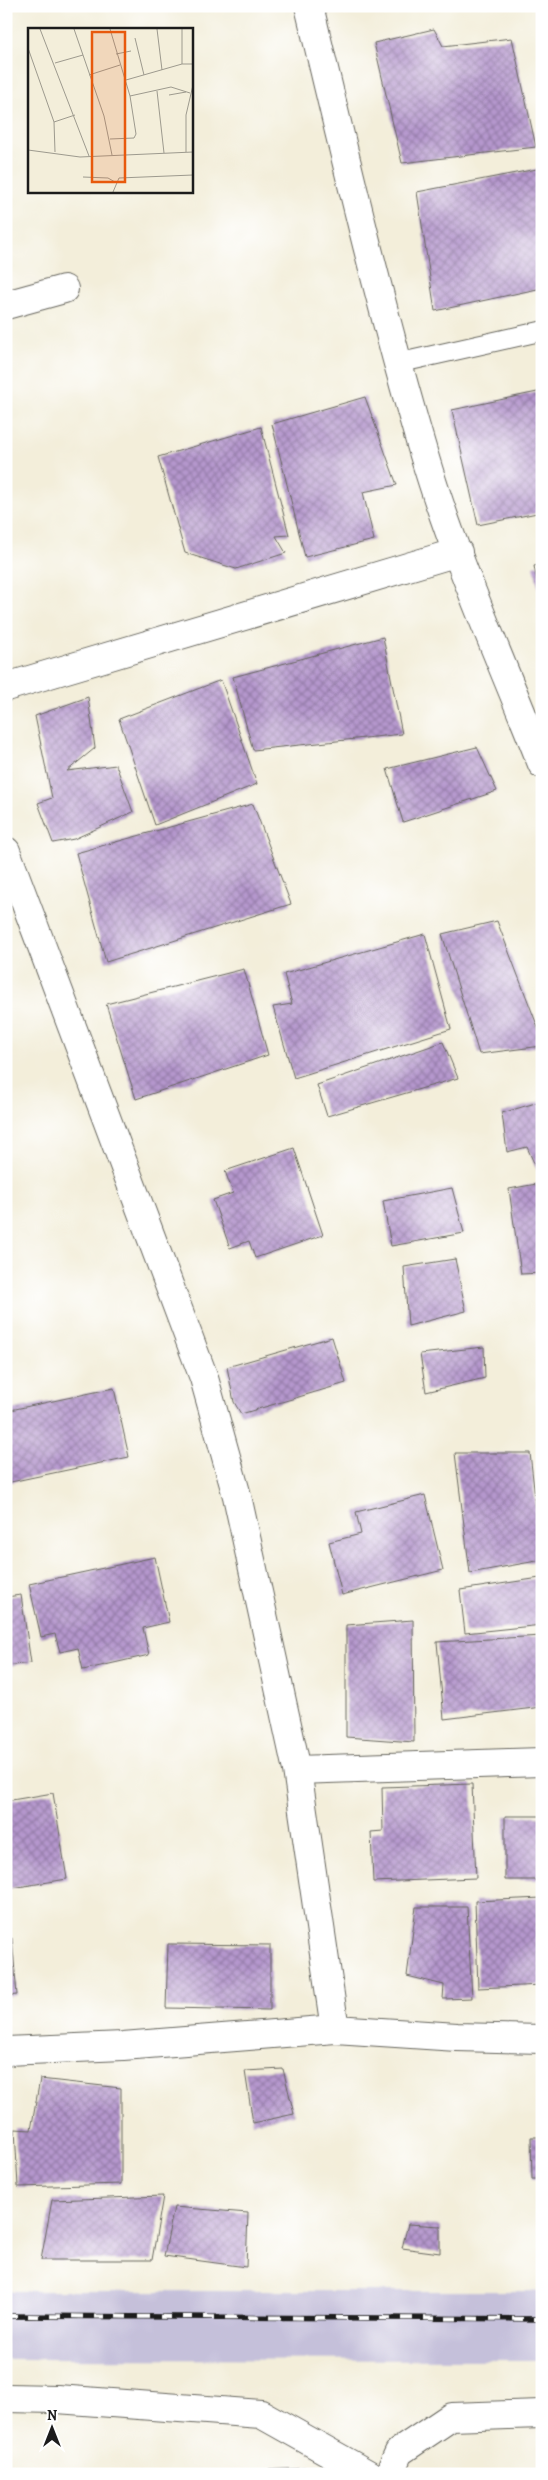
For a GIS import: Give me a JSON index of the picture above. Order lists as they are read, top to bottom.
{
  "north": "top"
}
